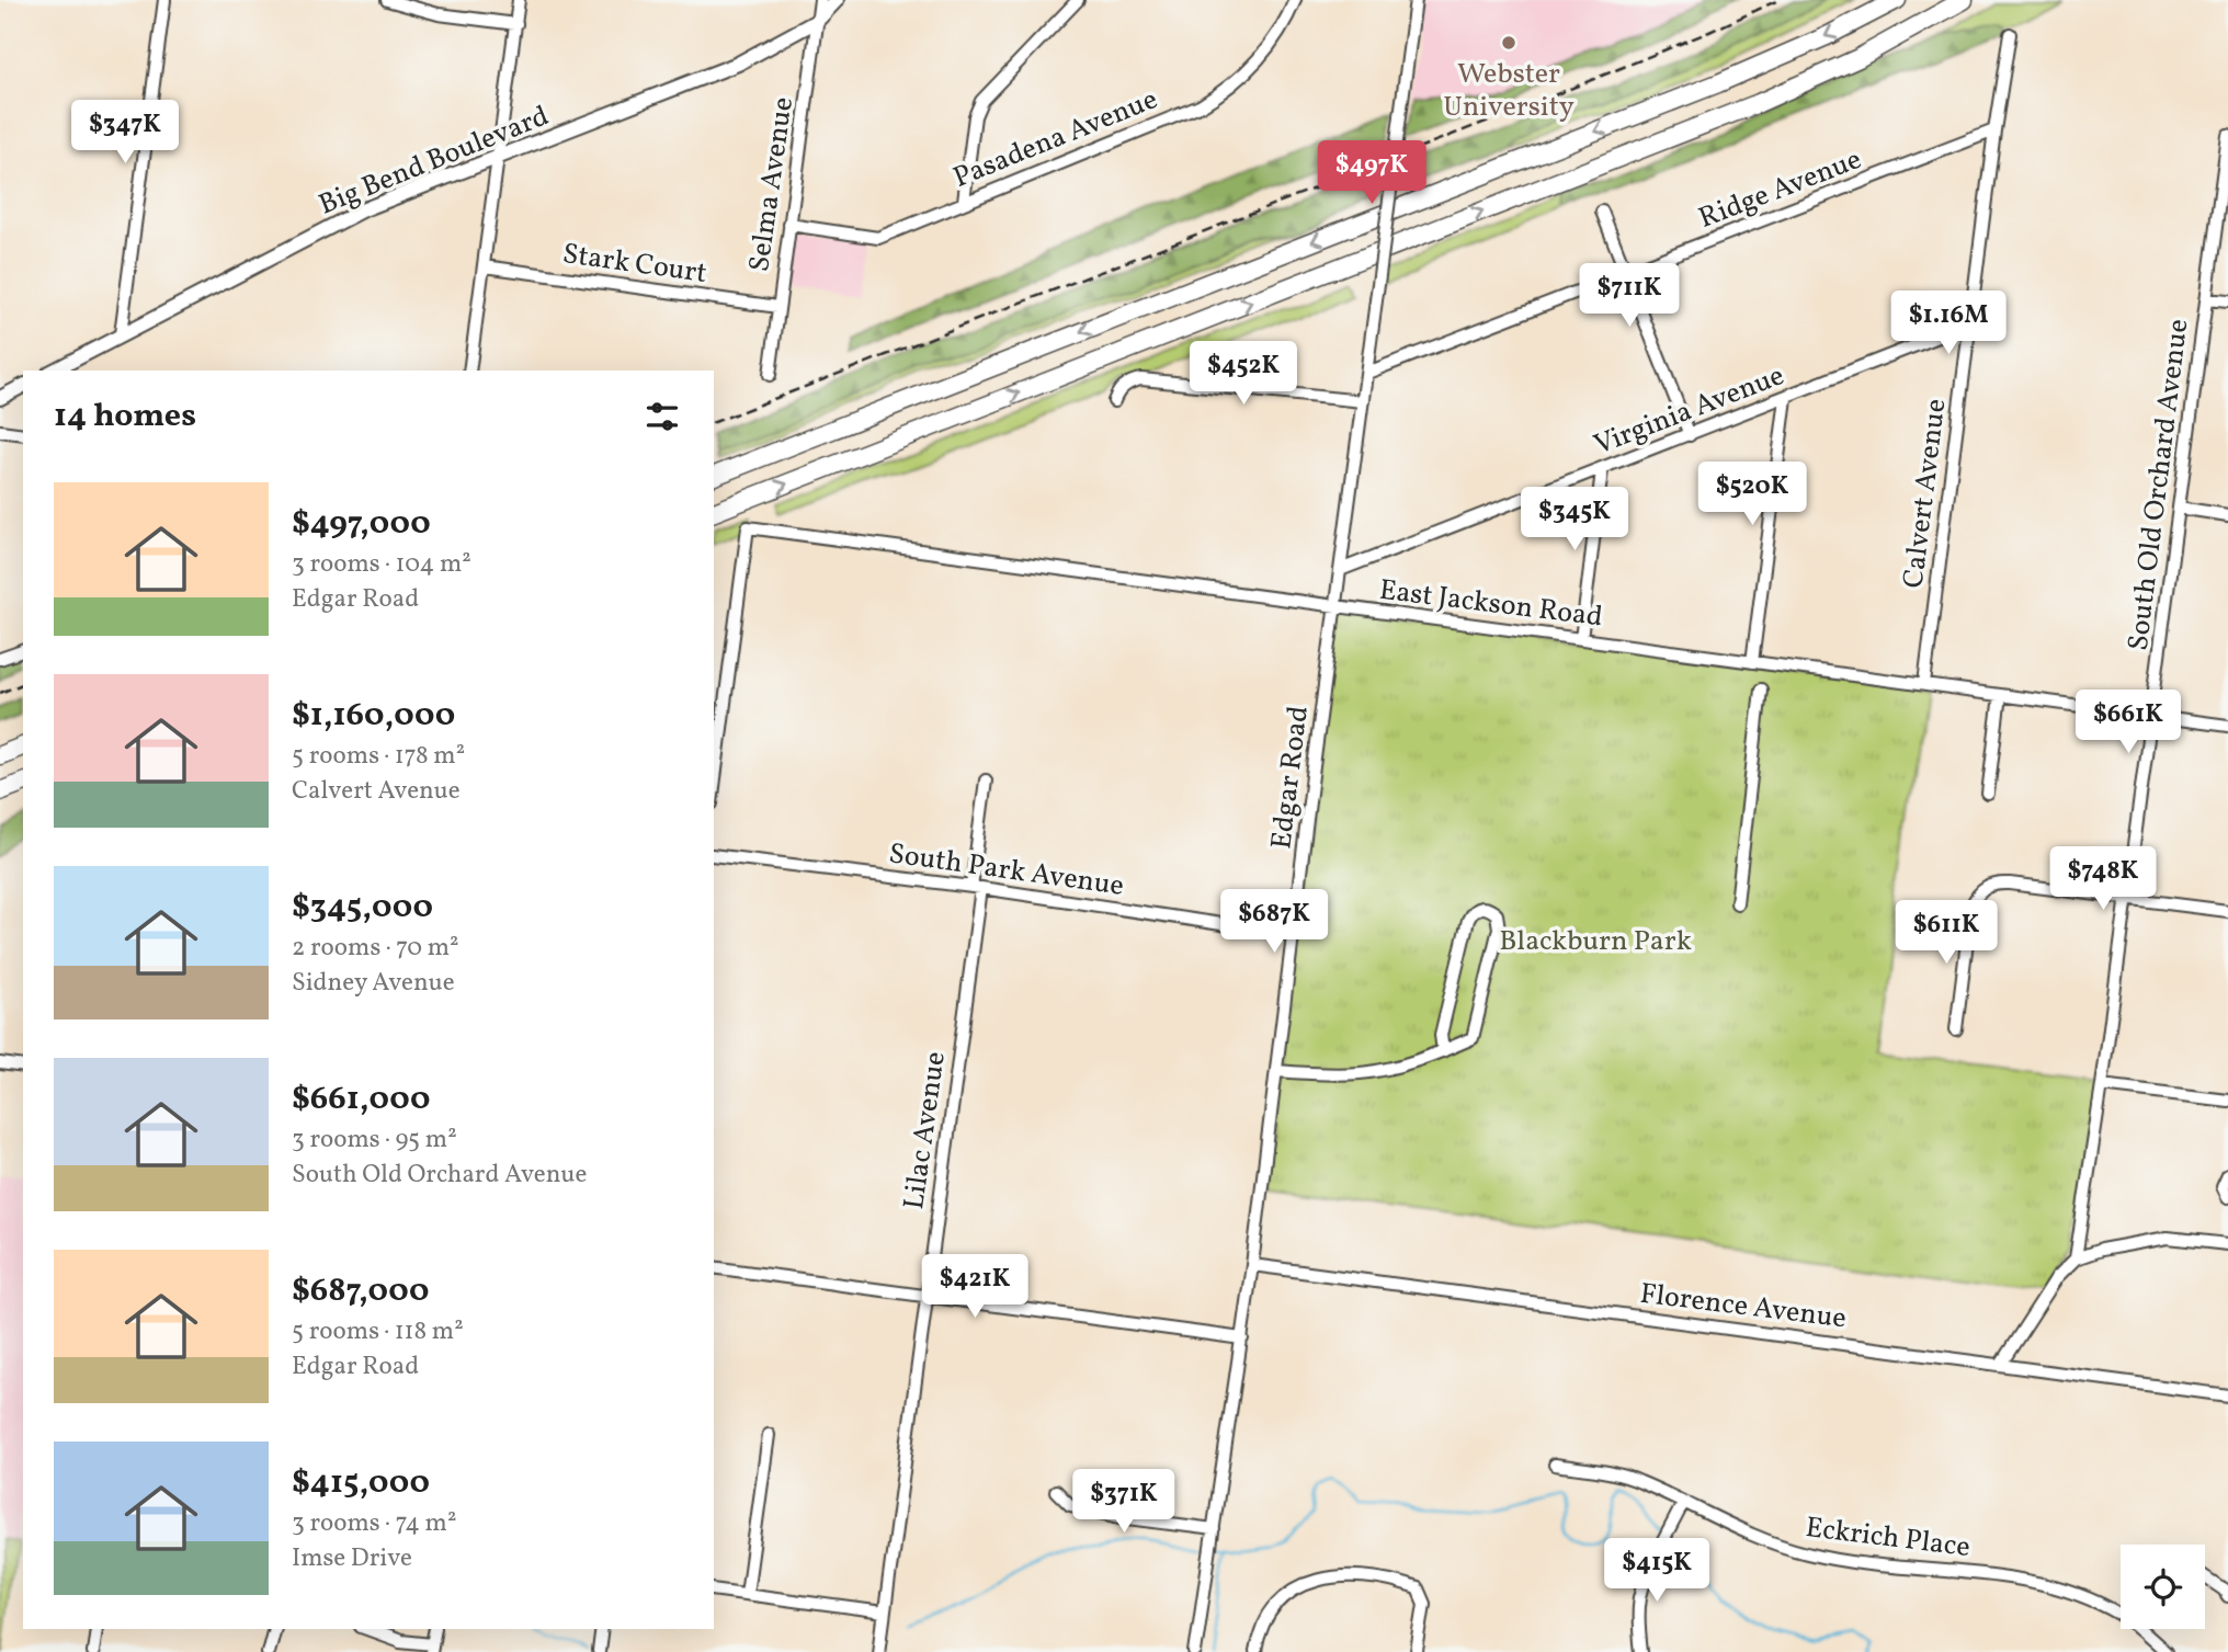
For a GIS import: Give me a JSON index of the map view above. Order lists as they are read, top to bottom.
{
  "streets": {
    "main road": ["Big Bend Boulevard"],
    "street": [
      "Pasadena Avenue",
      "Selma Avenue",
      "Ridge Avenue",
      "Stark Court",
      "Virginia Avenue",
      "South Old Orchard Avenue",
      "Calvert Avenue",
      "East Jackson Road",
      "Edgar Road",
      "South Park Avenue",
      "Lilac Avenue",
      "Florence Avenue",
      "Eckrich Place"
    ]
  },
  "crossings": [
    ["Pasadena Avenue", "Selma Avenue"],
    ["Big Bend Boulevard", "Selma Avenue"],
    ["Selma Avenue", "Stark Court"],
    ["Ridge Avenue", "Calvert Avenue"],
    ["Ridge Avenue", "Edgar Road"],
    ["Virginia Avenue", "Calvert Avenue"],
    ["Virginia Avenue", "Edgar Road"],
    ["South Old Orchard Avenue", "East Jackson Road"],
    ["Calvert Avenue", "East Jackson Road"],
    ["East Jackson Road", "Edgar Road"],
    ["Edgar Road", "South Park Avenue"],
    ["Edgar Road", "Florence Avenue"],
    ["South Park Avenue", "Lilac Avenue"]
  ],
  "parks": ["Blackburn Park"],
  "places": ["Webster University"],
  "page": {
    "price": [
      "$347K",
      "$497K",
      "$711K",
      "$1.16M",
      "$452K",
      "$520K",
      "$345K",
      "$661K",
      "$748K",
      "$687K",
      "$611K",
      "$421K",
      "$371K",
      "$415K"
    ],
    "heading": "14 homes",
    "list": [
      {
        "name": "$497,000",
        "note": "3 rooms · 104 m² · Edgar Road"
      },
      {
        "name": "$1,160,000",
        "note": "5 rooms · 178 m² · Calvert Avenue"
      },
      {
        "name": "$345,000",
        "note": "2 rooms · 70 m² · Sidney Avenue"
      },
      {
        "name": "$661,000",
        "note": "3 rooms · 95 m² · South Old Orchard Avenue"
      },
      {
        "name": "$687,000",
        "note": "5 rooms · 118 m² · Edgar Road"
      },
      {
        "name": "$415,000",
        "note": "3 rooms · 74 m² · Imse Drive"
      }
    ]
  }
}
